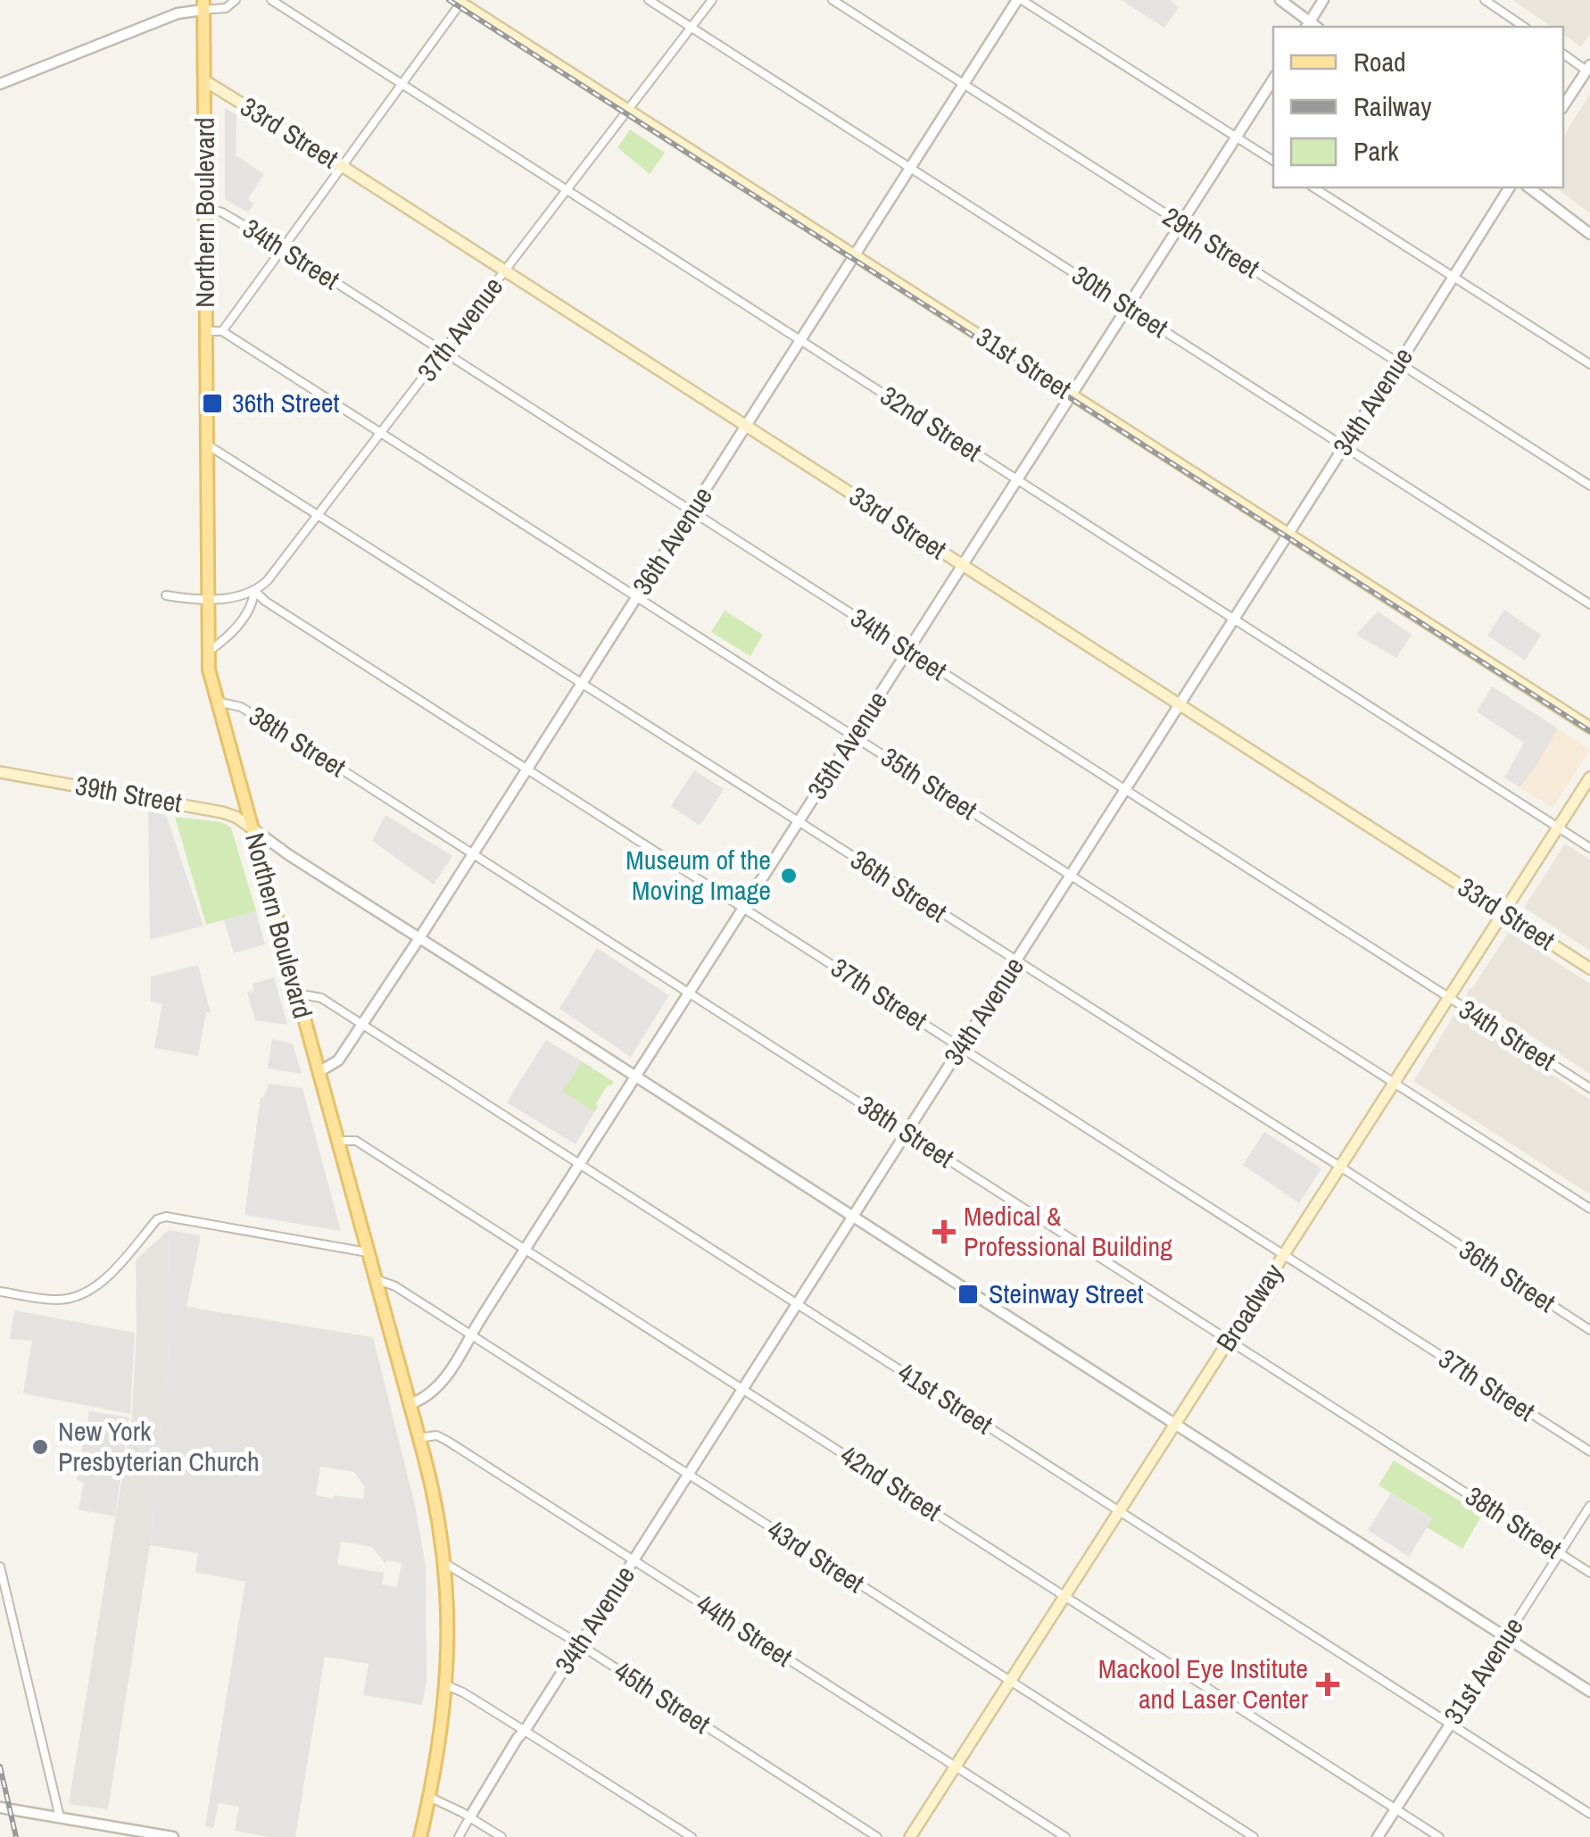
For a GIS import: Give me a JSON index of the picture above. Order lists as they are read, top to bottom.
{
  "streets": {
    "main road": [
      "33rd Street",
      "Northern Boulevard",
      "31st Street",
      "39th Street",
      "Broadway"
    ],
    "street": [
      "29th Street",
      "34th Street",
      "30th Street",
      "37th Avenue",
      "34th Avenue",
      "32nd Street",
      "36th Avenue",
      "38th Street",
      "35th Avenue",
      "35th Street",
      "36th Street",
      "37th Street",
      "41st Street",
      "42nd Street",
      "43rd Street",
      "44th Street",
      "31st Avenue",
      "45th Street"
    ]
  },
  "crossings": [
    ["33rd Street", "Northern Boulevard"],
    ["33rd Street", "37th Avenue"],
    ["33rd Street", "34th Avenue"],
    ["33rd Street", "36th Avenue"],
    ["33rd Street", "35th Avenue"],
    ["33rd Street", "Broadway"],
    ["Northern Boulevard", "34th Street"],
    ["Northern Boulevard", "37th Avenue"],
    ["Northern Boulevard", "36th Avenue"],
    ["Northern Boulevard", "38th Street"],
    ["Northern Boulevard", "35th Avenue"],
    ["Northern Boulevard", "39th Street"],
    ["Northern Boulevard", "36th Street"],
    ["Northern Boulevard", "41st Street"],
    ["Northern Boulevard", "42nd Street"],
    ["Northern Boulevard", "43rd Street"],
    ["Northern Boulevard", "44th Street"],
    ["Northern Boulevard", "45th Street"],
    ["29th Street", "34th Avenue"],
    ["29th Street", "36th Avenue"],
    ["29th Street", "35th Avenue"],
    ["34th Street", "37th Avenue"],
    ["34th Street", "34th Avenue"],
    ["34th Street", "36th Avenue"],
    ["34th Street", "35th Avenue"],
    ["34th Street", "Broadway"],
    ["30th Street", "37th Avenue"],
    ["30th Street", "34th Avenue"],
    ["30th Street", "36th Avenue"],
    ["30th Street", "35th Avenue"],
    ["37th Avenue", "31st Street"],
    ["37th Avenue", "32nd Street"],
    ["37th Avenue", "35th Street"],
    ["37th Avenue", "36th Street"],
    ["37th Avenue", "37th Street"],
    ["31st Street", "34th Avenue"],
    ["31st Street", "36th Avenue"],
    ["31st Street", "35th Avenue"],
    ["34th Avenue", "32nd Street"],
    ["34th Avenue", "38th Street"],
    ["34th Avenue", "35th Street"],
    ["34th Avenue", "36th Street"],
    ["34th Avenue", "37th Street"],
    ["34th Avenue", "41st Street"],
    ["34th Avenue", "42nd Street"],
    ["34th Avenue", "43rd Street"],
    ["34th Avenue", "44th Street"],
    ["34th Avenue", "45th Street"],
    ["32nd Street", "36th Avenue"],
    ["32nd Street", "35th Avenue"],
    ["32nd Street", "Broadway"],
    ["36th Avenue", "38th Street"],
    ["36th Avenue", "35th Street"],
    ["36th Avenue", "36th Street"],
    ["36th Avenue", "37th Street"],
    ["36th Avenue", "41st Street"],
    ["38th Street", "35th Avenue"],
    ["38th Street", "Broadway"],
    ["38th Street", "31st Avenue"],
    ["35th Avenue", "35th Street"],
    ["35th Avenue", "36th Street"],
    ["35th Avenue", "37th Street"],
    ["35th Avenue", "41st Street"],
    ["35th Avenue", "42nd Street"],
    ["35th Avenue", "43rd Street"],
    ["35th Street", "Broadway"],
    ["36th Street", "Broadway"],
    ["37th Street", "Broadway"],
    ["Broadway", "41st Street"],
    ["Broadway", "42nd Street"],
    ["Broadway", "43rd Street"],
    ["Broadway", "44th Street"],
    ["41st Street", "31st Avenue"],
    ["42nd Street", "31st Avenue"]
  ],
  "places": {
    "transit": ["36th Street", "Steinway Street"],
    "other": ["Museum of the Moving Image", "New York Presbyterian Church"],
    "health": ["Medical & Professional Building", "Mackool Eye Institute and Laser Center"]
  },
  "legend": ["Road", "Railway", "Park"]
}
